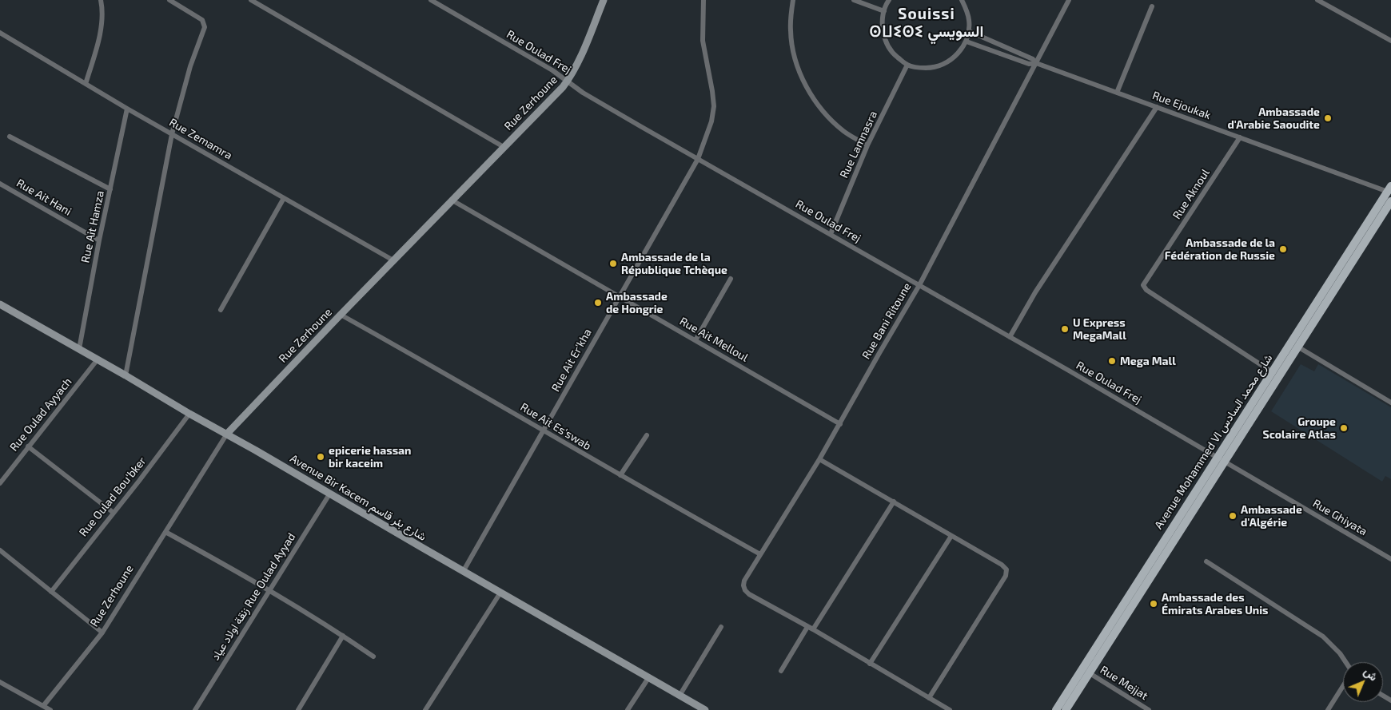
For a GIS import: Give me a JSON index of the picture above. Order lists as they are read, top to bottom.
{
  "streets": {
    "main road": ["Avenue Mohammed VI شارع محمد السادس"],
    "street": [
      "Rue Oulad Frej",
      "Rue Zerhoune",
      "Rue Ejoukak",
      "Rue Zemamra",
      "Rue Lamnasra",
      "Rue Aknoul",
      "Rue Ait Hani",
      "Rue Ait Hamza",
      "Rue Bani Ritoune",
      "Rue Ait Melloul",
      "Rue Ait Er'kha",
      "Rue Oulad Ayyach",
      "Rue Ait Es'swab",
      "Rue Oulad Bou'bker",
      "Avenue Bir Kacem شارع بئر قاسم",
      "Rue Ghiyata",
      "زنقة اولاد عياد Rue Oulad Ayyad",
      "Rue Mejjat"
    ]
  },
  "crossings": [
    ["Rue Oulad Frej", "Rue Zerhoune"],
    ["Rue Oulad Frej", "Rue Lamnasra"],
    ["Rue Oulad Frej", "Rue Bani Ritoune"],
    ["Rue Oulad Frej", "Rue Ait Er'kha"],
    ["Rue Oulad Frej", "Avenue Mohammed VI شارع محمد السادس"],
    ["Rue Oulad Frej", "Rue Ghiyata"],
    ["Rue Zerhoune", "Rue Zemamra"],
    ["Rue Zerhoune", "Rue Ait Melloul"],
    ["Rue Zerhoune", "Rue Ait Es'swab"],
    ["Rue Zerhoune", "Avenue Bir Kacem شارع بئر قاسم"],
    ["Rue Ejoukak", "Rue Aknoul"],
    ["Rue Ejoukak", "Rue Bani Ritoune"],
    ["Rue Ejoukak", "Avenue Mohammed VI شارع محمد السادس"],
    ["Rue Zemamra", "Rue Ait Hamza"],
    ["Rue Aknoul", "Avenue Mohammed VI شارع محمد السادس"],
    ["Rue Ait Hani", "Rue Ait Hamza"],
    ["Rue Ait Hamza", "Avenue Bir Kacem شارع بئر قاسم"],
    ["Rue Bani Ritoune", "Rue Ait Melloul"],
    ["Rue Bani Ritoune", "Rue Ait Es'swab"],
    ["Rue Ait Melloul", "Rue Ait Er'kha"],
    ["Rue Ait Er'kha", "Rue Ait Es'swab"],
    ["Rue Ait Er'kha", "Avenue Bir Kacem شارع بئر قاسم"],
    ["Rue Oulad Ayyach", "Avenue Bir Kacem شارع بئر قاسم"],
    ["Avenue Mohammed VI شارع محمد السادس", "Rue Ghiyata"],
    ["Avenue Mohammed VI شارع محمد السادس", "Rue Mejjat"],
    ["Rue Oulad Bou'bker", "Avenue Bir Kacem شارع بئر قاسم"],
    ["Avenue Bir Kacem شارع بئر قاسم", "زنقة اولاد عياد Rue Oulad Ayyad"]
  ],
  "districts": ["Souissi ⵙⵡⵉⵙⵉ السويسي"],
  "places": [
    "Ambassade d'Arabie Saoudite",
    "Ambassade de la Fédération de Russie",
    "Ambassade de la République Tchèque",
    "Ambassade de Hongrie",
    "U Express MegaMall",
    "Mega Mall",
    "Groupe Scolaire Atlas",
    "epicerie hassan bir kaceim",
    "Ambassade d'Algérie",
    "Ambassade des Émirats Arabes Unis"
  ],
  "north": "top right"
}
